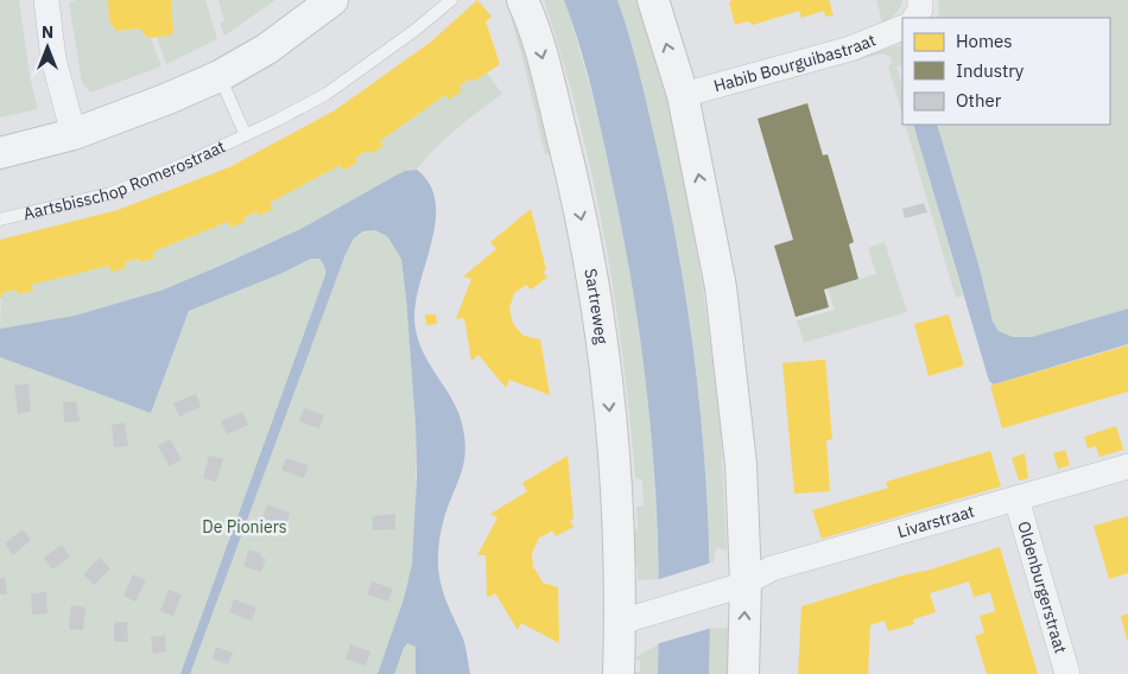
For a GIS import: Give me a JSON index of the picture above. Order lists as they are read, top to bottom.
{
  "streets": {
    "street": [
      "Habib Bourguibastraat",
      "Sartreweg",
      "Livarstraat",
      "Oldenburgerstraat"
    ],
    "lane": ["Aartsbisschop Romerostraat"]
  },
  "crossings": [
    ["Livarstraat", "Oldenburgerstraat"]
  ],
  "parks": ["De Pioniers"],
  "legend": ["Homes", "Industry", "Other"],
  "north": "top"
}
